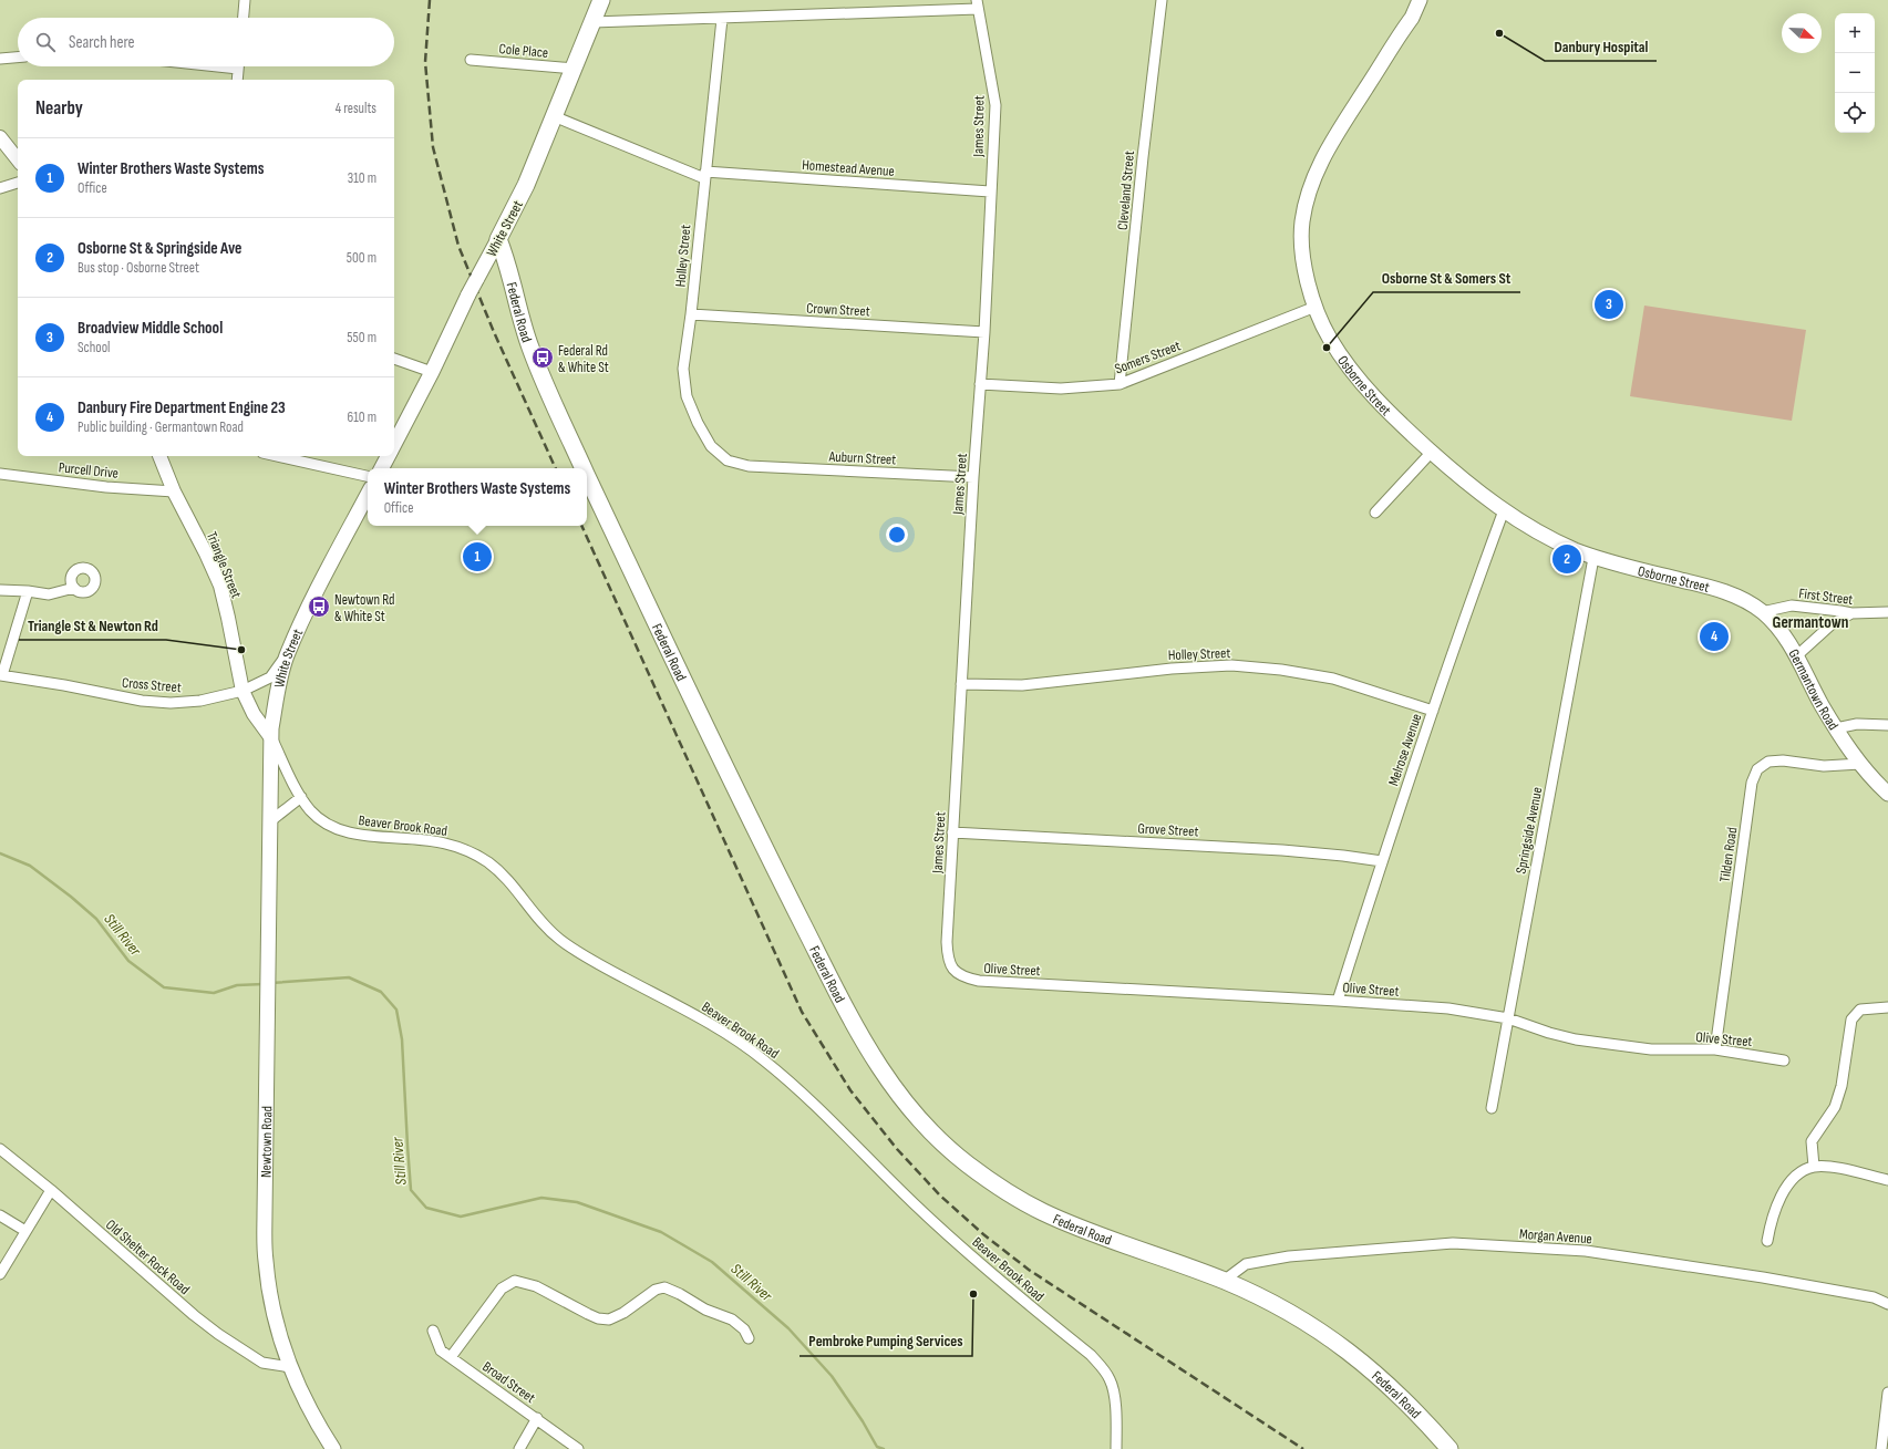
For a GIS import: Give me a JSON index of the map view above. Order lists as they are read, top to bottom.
{
  "streets": {
    "main road": [
      "White Street",
      "Federal Road",
      "Osborne Street",
      "Germantown Road",
      "Newtown Road"
    ],
    "street": [
      "Cole Place",
      "James Street",
      "Homestead Avenue",
      "Cleveland Street",
      "Holley Street",
      "Crown Street",
      "Somers Street",
      "Auburn Street",
      "Purcell Drive",
      "Triangle Street",
      "First Street",
      "Cross Street",
      "Melrose Avenue",
      "Beaver Brook Road",
      "Grove Street",
      "Springside Avenue",
      "Tilden Road",
      "Olive Street",
      "Morgan Avenue",
      "Old Shelter Rock Road",
      "Broad Street"
    ]
  },
  "crossings": [
    ["Cole Place", "White Street"],
    ["James Street", "Homestead Avenue"],
    ["James Street", "Holley Street"],
    ["James Street", "Crown Street"],
    ["James Street", "Somers Street"],
    ["James Street", "Auburn Street"],
    ["James Street", "Grove Street"],
    ["James Street", "Olive Street"],
    ["Homestead Avenue", "White Street"],
    ["Homestead Avenue", "Holley Street"],
    ["Cleveland Street", "Somers Street"],
    ["White Street", "Federal Road"],
    ["White Street", "Triangle Street"],
    ["White Street", "Cross Street"],
    ["White Street", "Beaver Brook Road"],
    ["White Street", "Newtown Road"],
    ["Holley Street", "Crown Street"],
    ["Holley Street", "Auburn Street"],
    ["Holley Street", "Melrose Avenue"],
    ["Federal Road", "Morgan Avenue"],
    ["Somers Street", "Osborne Street"],
    ["Osborne Street", "Germantown Road"],
    ["Osborne Street", "Melrose Avenue"],
    ["Osborne Street", "Springside Avenue"],
    ["Purcell Drive", "Triangle Street"],
    ["Triangle Street", "Cross Street"],
    ["Triangle Street", "Beaver Brook Road"],
    ["Triangle Street", "Newtown Road"],
    ["First Street", "Germantown Road"],
    ["Germantown Road", "Tilden Road"],
    ["Melrose Avenue", "Grove Street"],
    ["Melrose Avenue", "Olive Street"],
    ["Beaver Brook Road", "Newtown Road"],
    ["Springside Avenue", "Olive Street"],
    ["Tilden Road", "Olive Street"],
    ["Newtown Road", "Old Shelter Rock Road"]
  ],
  "districts": ["Germantown"],
  "water": ["Still River"],
  "places": {
    "other": [
      "Danbury Hospital",
      "Osborne St & Somers St",
      "Triangle St & Newton Rd",
      "Pembroke Pumping Services"
    ],
    "bus stop": ["Federal Rd & White St", "Newtown Rd & White St"]
  },
  "north": "bottom right",
  "page": {
    "map_buttons": ["+", "−"],
    "search": "Search here",
    "heading": ["Nearby", "4 results"],
    "list": [
      {
        "mark": "1",
        "name": "Winter Brothers Waste Systems",
        "note": "Office",
        "value": "310 m"
      },
      {
        "mark": "2",
        "name": "Osborne St & Springside Ave",
        "note": "Bus stop · Osborne Street",
        "value": "500 m"
      },
      {
        "mark": "3",
        "name": "Broadview Middle School",
        "note": "School",
        "value": "550 m"
      },
      {
        "mark": "4",
        "name": "Danbury Fire Department Engine 23",
        "note": "Public building · Germantown Road",
        "value": "610 m"
      }
    ],
    "pins": [
      "3",
      "1",
      "2",
      "4"
    ],
    "popup": ["Winter Brothers Waste Systems", "Office"]
  }
}
